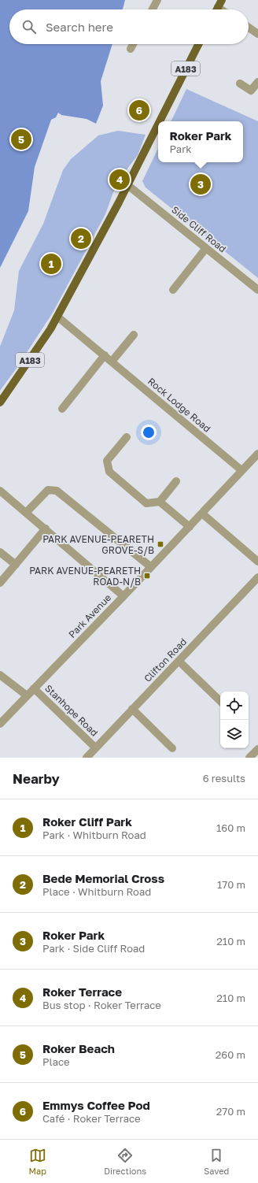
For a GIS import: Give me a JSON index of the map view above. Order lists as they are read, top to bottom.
{
  "streets": {
    "main road": ["A183"],
    "street": [
      "Side Cliff Road",
      "Rock Lodge Road",
      "Park Avenue",
      "Clifton Road",
      "Stanhope Road"
    ]
  },
  "crossings": [
    ["A183", "Side Cliff Road"],
    ["A183", "Rock Lodge Road"],
    ["Rock Lodge Road", "Park Avenue"],
    ["Park Avenue", "Stanhope Road"],
    ["Clifton Road", "Stanhope Road"]
  ],
  "places": {
    "transit": ["PARK AVENUE-PEARETH GROVE-S/B", "PARK AVENUE-PEARETH ROAD-N/B"]
  },
  "page": {
    "search": "Search here",
    "pins": [
      "6",
      "5",
      "4",
      "3",
      "2",
      "1"
    ],
    "popup": ["Roker Park", "Park"],
    "heading": ["Nearby", "6 results"],
    "list": [
      {
        "mark": "1",
        "name": "Roker Cliff Park",
        "note": "Park · Whitburn Road",
        "value": "160 m"
      },
      {
        "mark": "2",
        "name": "Bede Memorial Cross",
        "note": "Place · Whitburn Road",
        "value": "170 m"
      },
      {
        "mark": "3",
        "name": "Roker Park",
        "note": "Park · Side Cliff Road",
        "value": "210 m"
      },
      {
        "mark": "4",
        "name": "Roker Terrace",
        "note": "Bus stop · Roker Terrace",
        "value": "210 m"
      },
      {
        "mark": "5",
        "name": "Roker Beach",
        "note": "Place",
        "value": "260 m"
      },
      {
        "mark": "6",
        "name": "Emmys Coffee Pod",
        "note": "Café · Roker Terrace",
        "value": "270 m"
      }
    ],
    "nav": ["Map", "Directions", "Saved"]
  }
}
